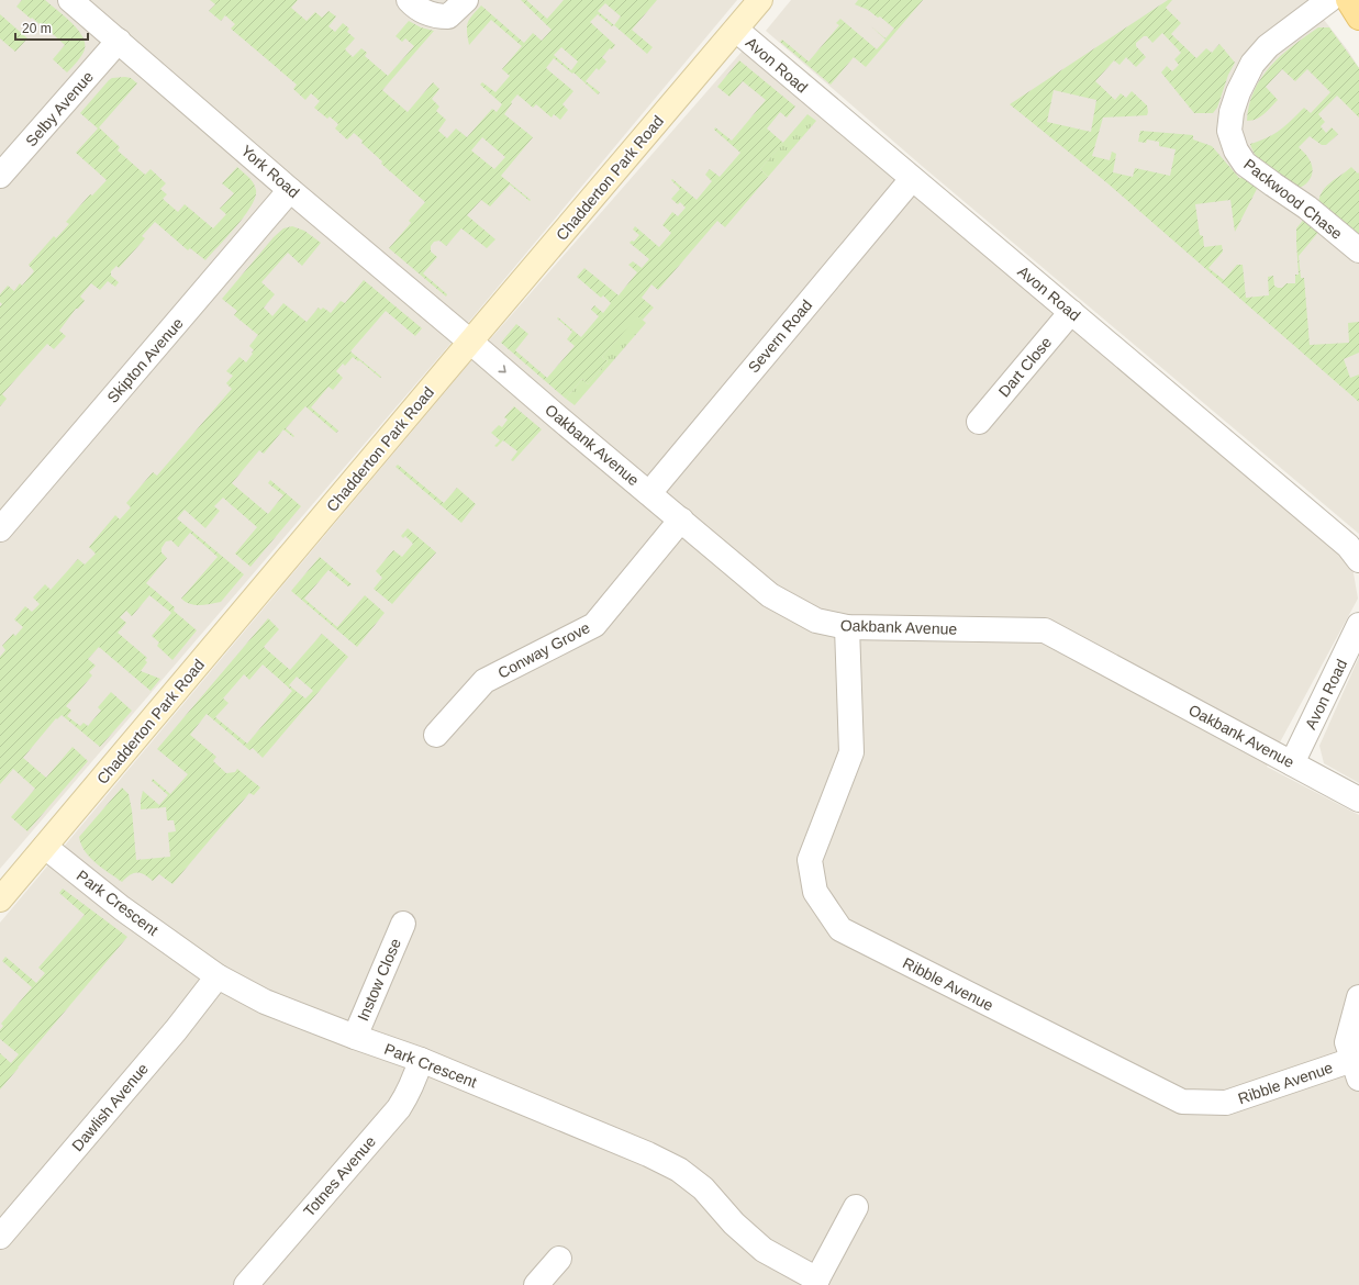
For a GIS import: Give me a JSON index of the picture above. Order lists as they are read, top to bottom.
{
  "streets": {
    "street": [
      "Avon Road",
      "Selby Avenue",
      "York Road",
      "Chadderton Park Road",
      "Packwood Chase",
      "Severn Road",
      "Skipton Avenue",
      "Dart Close",
      "Oakbank Avenue",
      "Conway Grove",
      "Park Crescent",
      "Instow Close",
      "Ribble Avenue",
      "Dawlish Avenue",
      "Totnes Avenue"
    ]
  },
  "crossings": [
    ["Avon Road", "Chadderton Park Road"],
    ["Avon Road", "Severn Road"],
    ["Avon Road", "Dart Close"],
    ["Avon Road", "Oakbank Avenue"],
    ["Selby Avenue", "York Road"],
    ["York Road", "Chadderton Park Road"],
    ["York Road", "Skipton Avenue"],
    ["York Road", "Oakbank Avenue"],
    ["Chadderton Park Road", "Oakbank Avenue"],
    ["Chadderton Park Road", "Park Crescent"],
    ["Severn Road", "Oakbank Avenue"],
    ["Oakbank Avenue", "Conway Grove"],
    ["Oakbank Avenue", "Ribble Avenue"],
    ["Park Crescent", "Instow Close"],
    ["Park Crescent", "Dawlish Avenue"],
    ["Park Crescent", "Totnes Avenue"]
  ],
  "scale_bar": "20 m"
}
